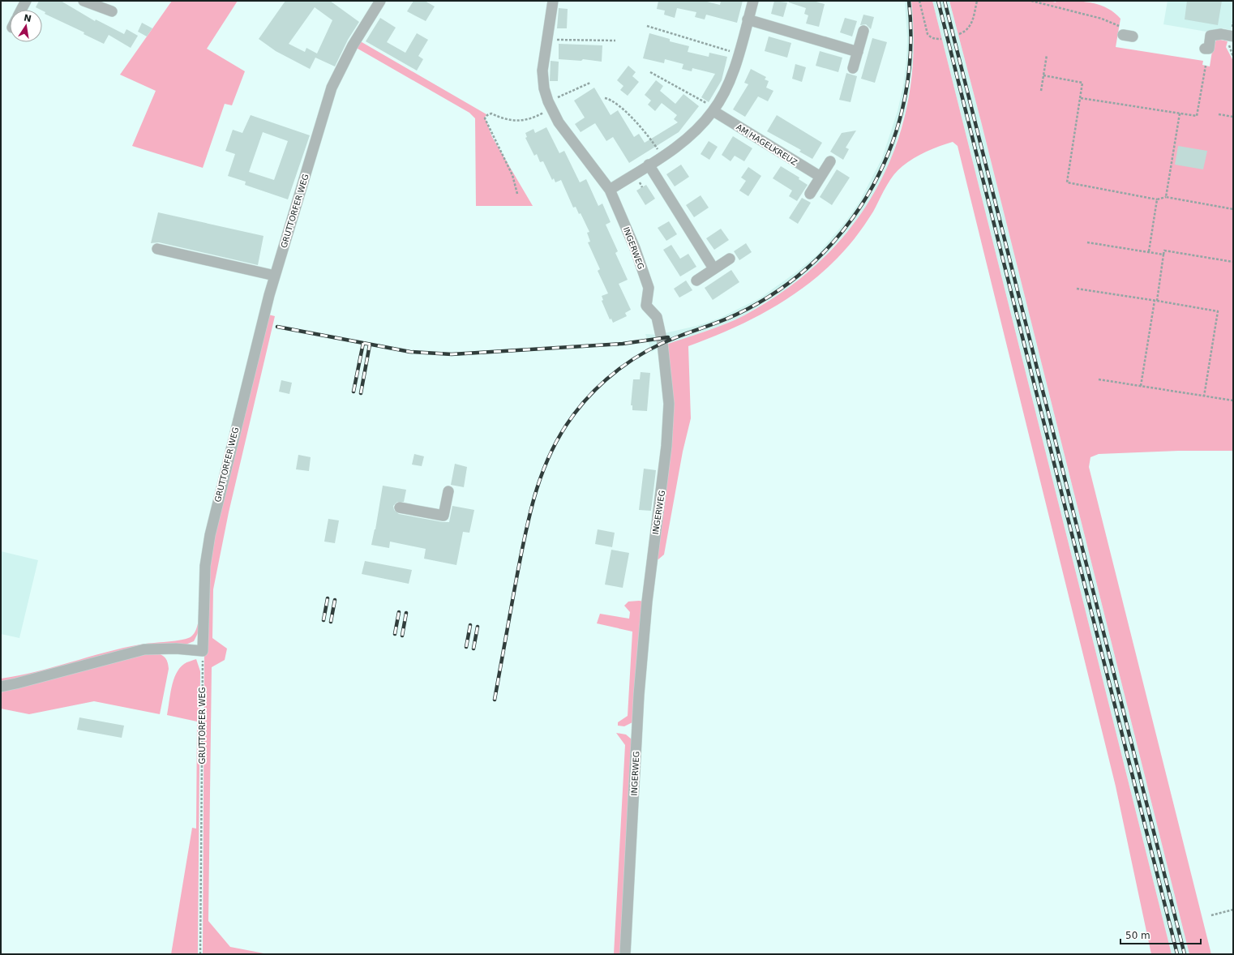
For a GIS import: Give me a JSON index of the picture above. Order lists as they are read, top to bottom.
{
  "streets": {
    "street": ["AM HAGELKREUZ", "GRUTTORFER WEG", "INGERWEG"]
  },
  "scale_bar": "50 m",
  "north": "top"
}
